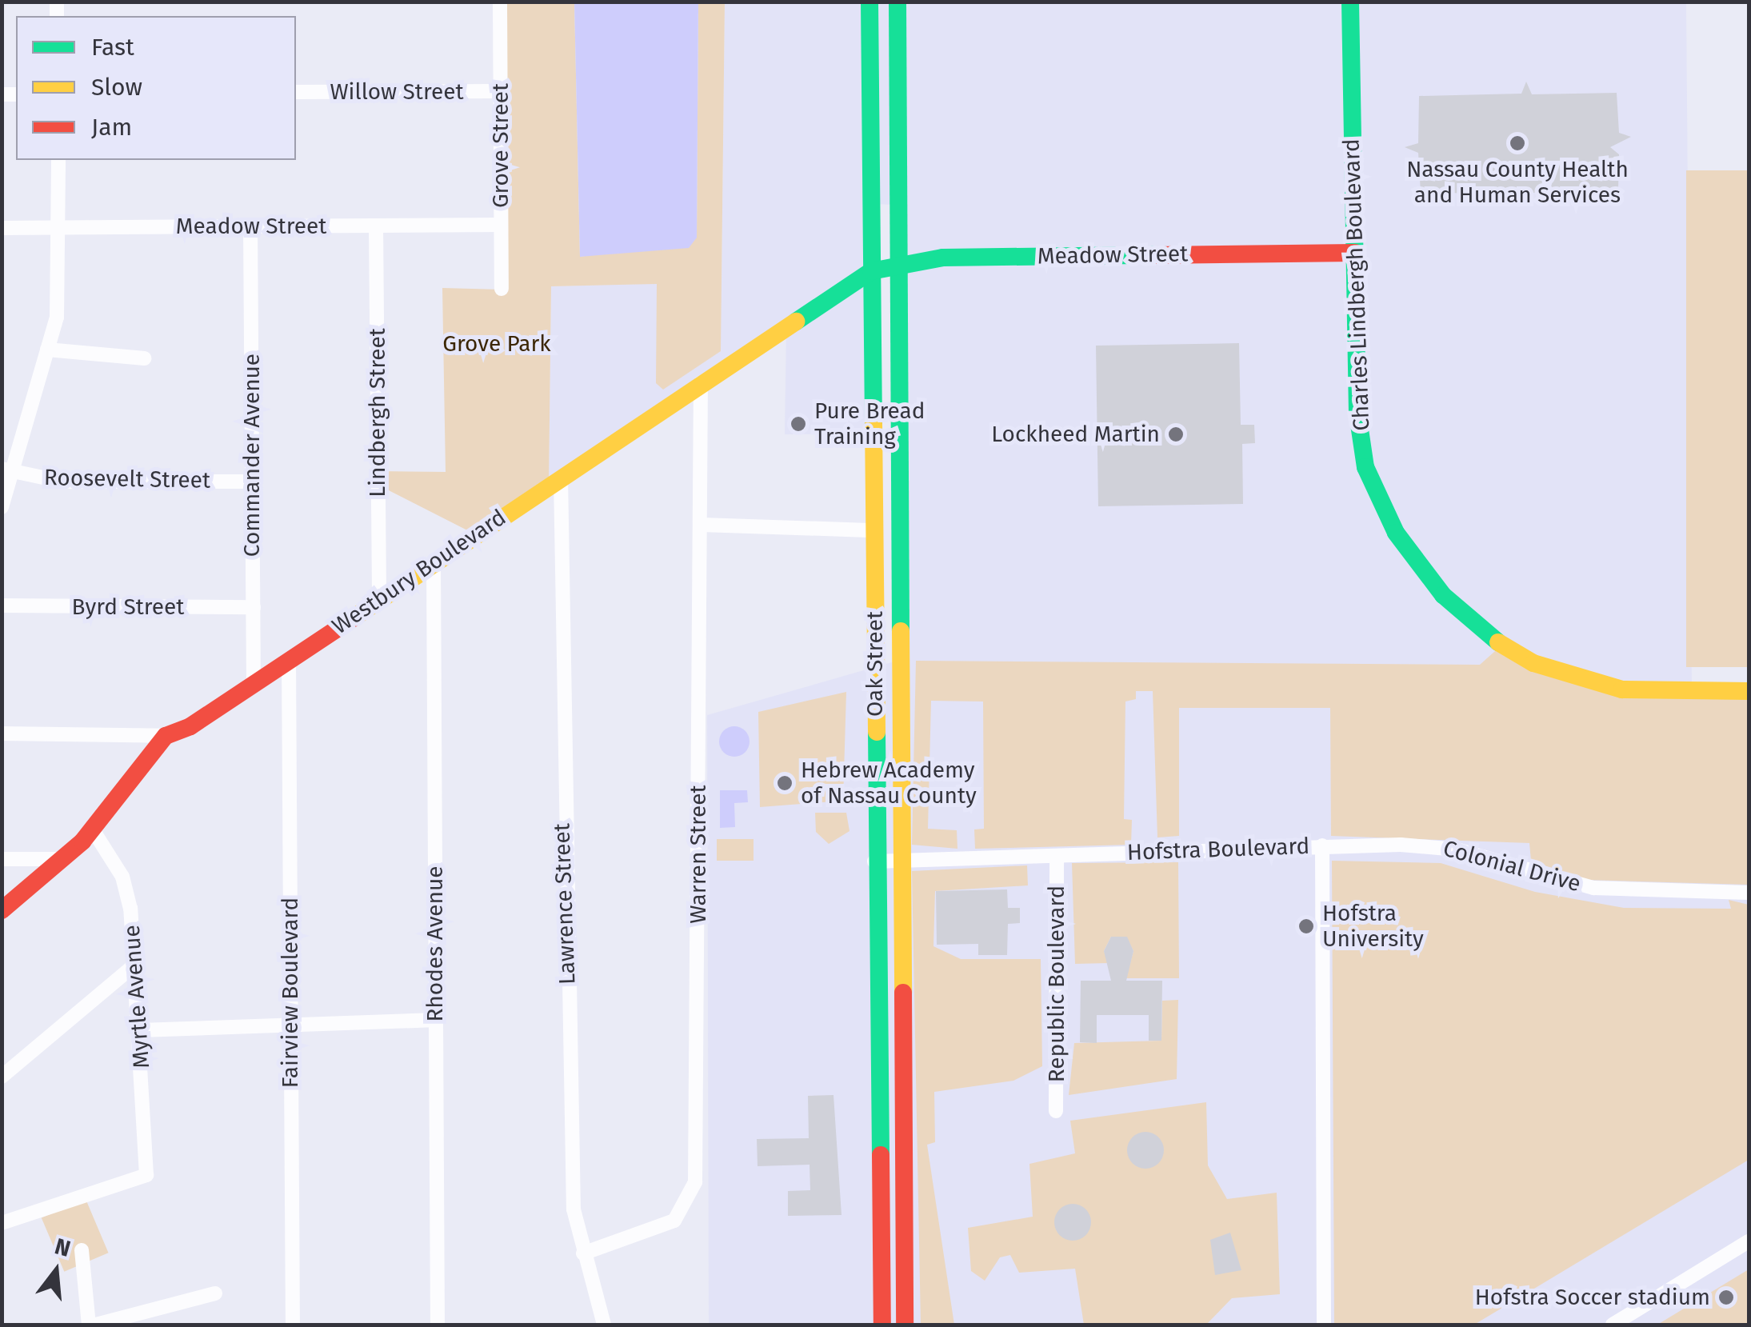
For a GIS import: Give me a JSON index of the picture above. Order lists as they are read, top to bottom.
{
  "streets": {
    "street": [
      "Willow Street",
      "Grove Street",
      "Meadow Street",
      "Charles Lindbergh Boulevard",
      "Lindbergh Street",
      "Commander Avenue",
      "Roosevelt Street",
      "Westbury Boulevard",
      "Byrd Street",
      "Oak Street",
      "Hofstra Boulevard",
      "Warren Street",
      "Colonial Drive",
      "Lawrence Street",
      "Rhodes Avenue",
      "Republic Boulevard",
      "Fairview Boulevard",
      "Myrtle Avenue"
    ]
  },
  "crossings": [
    ["Willow Street", "Grove Street"],
    ["Grove Street", "Meadow Street"],
    ["Meadow Street", "Charles Lindbergh Boulevard"],
    ["Meadow Street", "Lindbergh Street"],
    ["Meadow Street", "Commander Avenue"],
    ["Meadow Street", "Westbury Boulevard"],
    ["Meadow Street", "Oak Street"],
    ["Lindbergh Street", "Westbury Boulevard"],
    ["Commander Avenue", "Roosevelt Street"],
    ["Commander Avenue", "Westbury Boulevard"],
    ["Commander Avenue", "Byrd Street"],
    ["Westbury Boulevard", "Oak Street"],
    ["Westbury Boulevard", "Warren Street"],
    ["Westbury Boulevard", "Lawrence Street"],
    ["Westbury Boulevard", "Rhodes Avenue"],
    ["Westbury Boulevard", "Fairview Boulevard"],
    ["Westbury Boulevard", "Myrtle Avenue"],
    ["Oak Street", "Hofstra Boulevard"],
    ["Hofstra Boulevard", "Colonial Drive"],
    ["Hofstra Boulevard", "Republic Boulevard"],
    ["Warren Street", "Lawrence Street"]
  ],
  "parks": ["Grove Park"],
  "places": [
    "Nassau County Health and Human Services",
    "Pure Bread Training",
    "Lockheed Martin",
    "Hebrew Academy of Nassau County",
    "Hofstra University",
    "Hofstra Soccer stadium"
  ],
  "legend": ["Fast", "Slow", "Jam"],
  "north": "top"
}
